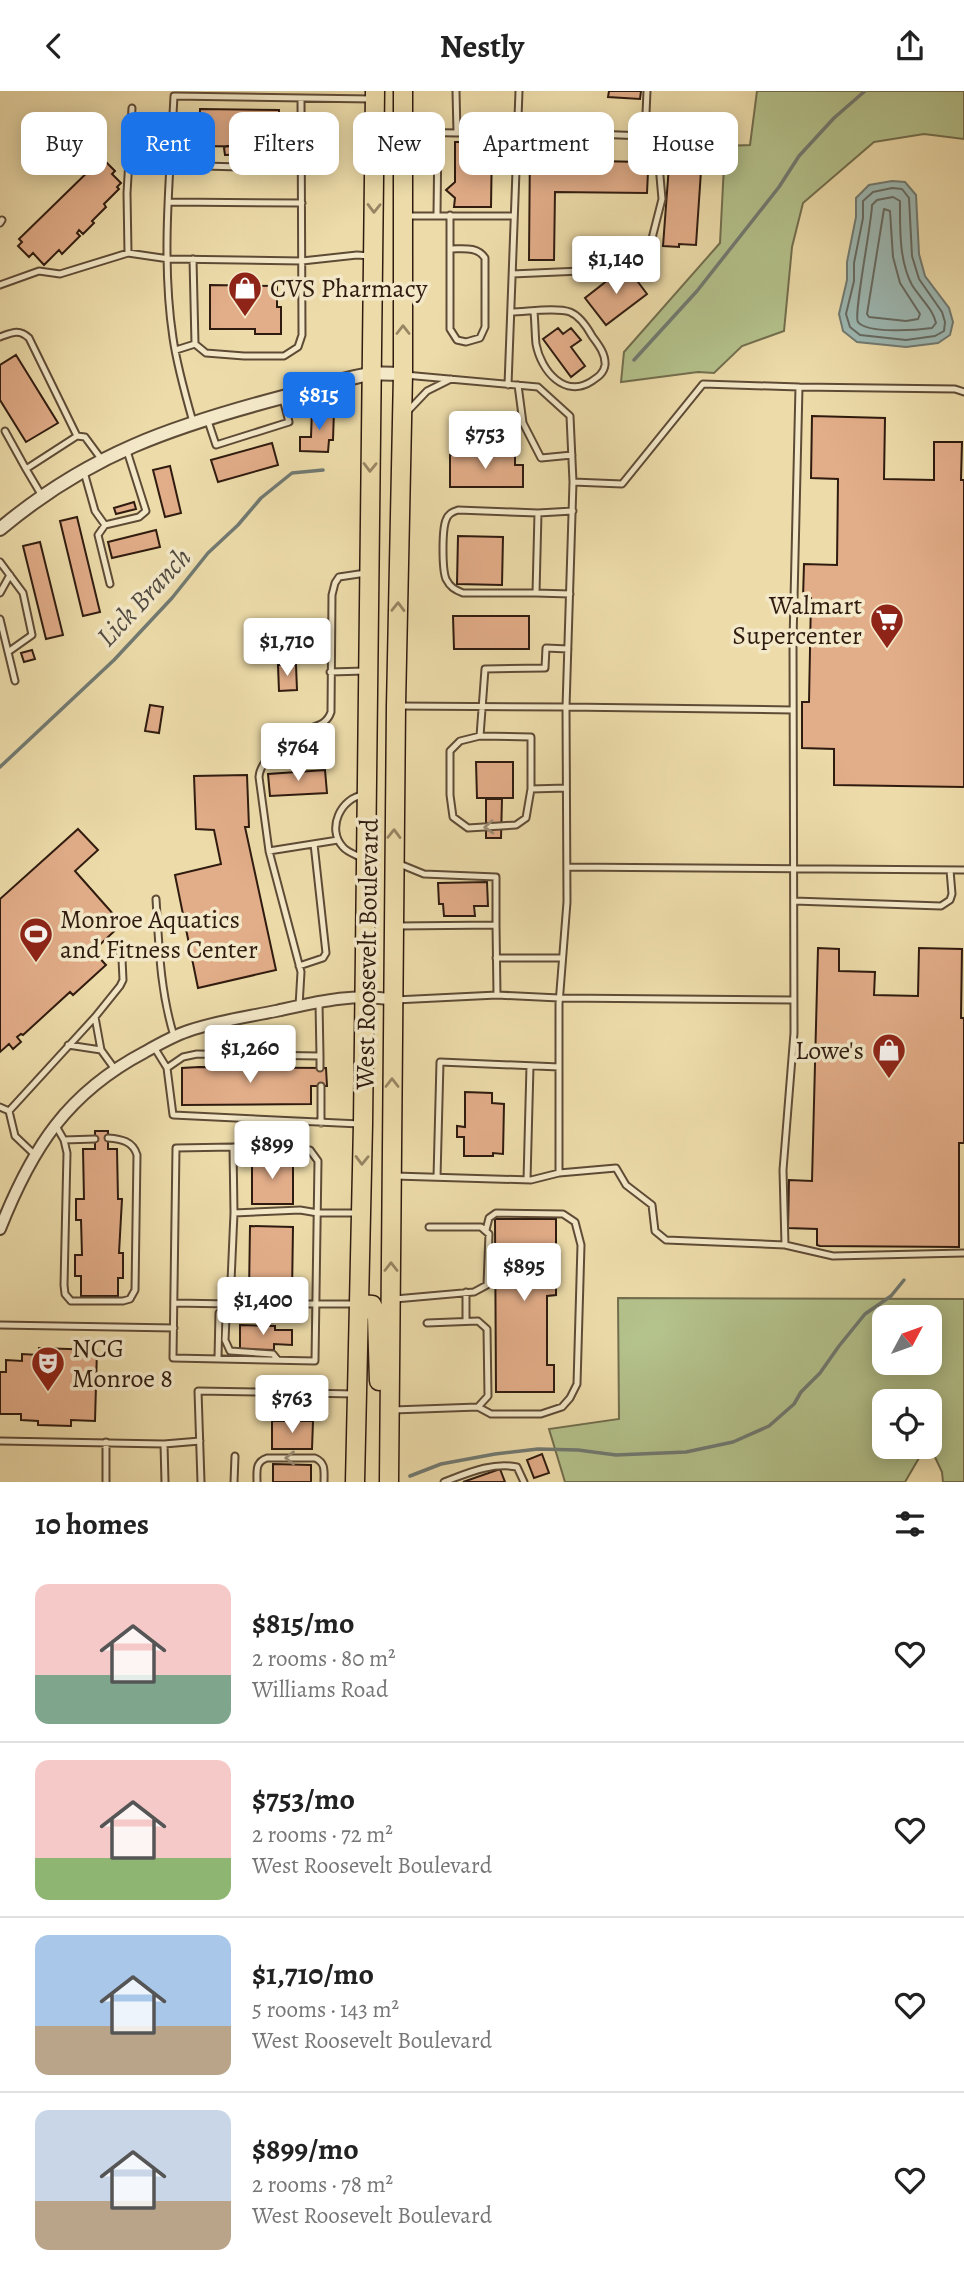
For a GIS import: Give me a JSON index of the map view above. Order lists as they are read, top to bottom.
{
  "streets": {
    "highway": ["West Roosevelt Boulevard"]
  },
  "water": ["Lick Branch"],
  "places": {
    "shop": ["CVS Pharmacy", "Lowe's"],
    "supermarket": ["Walmart Supercenter"],
    "sports": ["Monroe Aquatics and Fitness Center"],
    "theatre": ["NCG Monroe 8"]
  },
  "north": "top right",
  "page": {
    "header": "Nestly",
    "chip": [
      "Buy",
      "Rent",
      "Filters",
      "New",
      "Apartment",
      "House"
    ],
    "price": [
      "$1,140",
      "$815",
      "$753",
      "$1,710",
      "$764",
      "$1,260",
      "$899",
      "$895",
      "$1,400",
      "$763"
    ],
    "heading": "10 homes",
    "list": [
      {
        "name": "$815/mo",
        "note": "2 rooms · 80 m² · Williams Road"
      },
      {
        "name": "$753/mo",
        "note": "2 rooms · 72 m² · West Roosevelt Boulevard"
      },
      {
        "name": "$1,710/mo",
        "note": "5 rooms · 143 m² · West Roosevelt Boulevard"
      },
      {
        "name": "$899/mo",
        "note": "2 rooms · 78 m² · West Roosevelt Boulevard"
      }
    ]
  }
}
